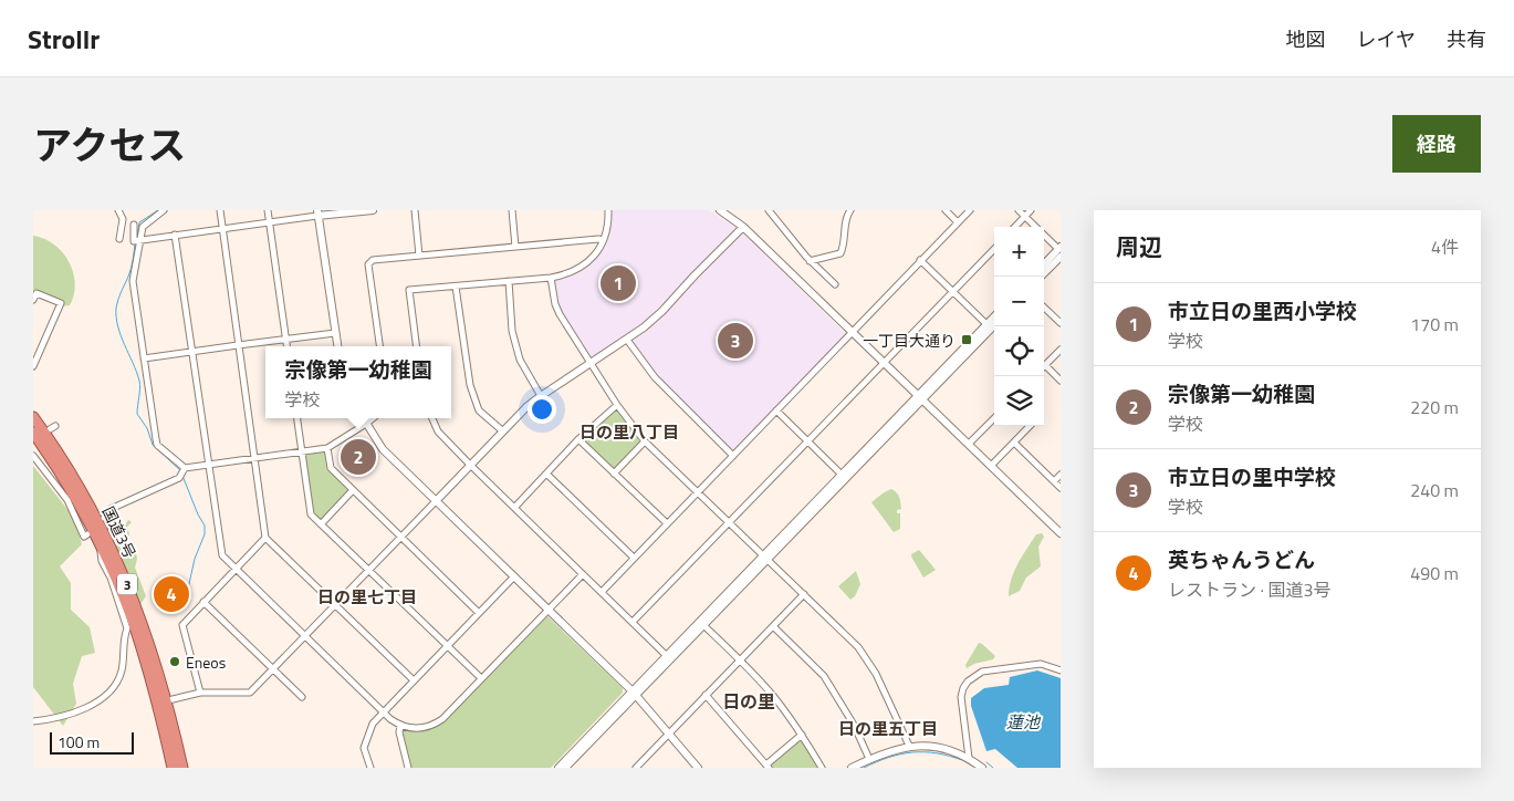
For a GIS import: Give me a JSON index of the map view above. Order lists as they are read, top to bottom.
{
  "streets": {
    "highway": ["国道3号", "3"]
  },
  "districts": [
    "日の里八丁目",
    "日の里七丁目",
    "日の里",
    "日の里五丁目"
  ],
  "water": ["蓮池"],
  "places": {
    "transit": ["一丁目大通り"],
    "other": ["Eneos"]
  },
  "scale_bar": "100 m",
  "page": {
    "header": "Strollr",
    "nav": ["地図", "レイヤ", "共有"],
    "title": "アクセス",
    "buttons": "経路",
    "heading": ["周辺", "4件"],
    "map_buttons": ["+", "−"],
    "pins": [
      "1",
      "3",
      "2",
      "4"
    ],
    "list": [
      {
        "mark": "1",
        "name": "市立日の里西小学校",
        "note": "学校",
        "value": "170 m"
      },
      {
        "mark": "2",
        "name": "宗像第一幼稚園",
        "note": "学校",
        "value": "220 m"
      },
      {
        "mark": "3",
        "name": "市立日の里中学校",
        "note": "学校",
        "value": "240 m"
      },
      {
        "mark": "4",
        "name": "英ちゃんうどん",
        "note": "レストラン · 国道3号",
        "value": "490 m"
      }
    ],
    "popup": ["宗像第一幼稚園", "学校"],
    "scale": "100 m"
  }
}
